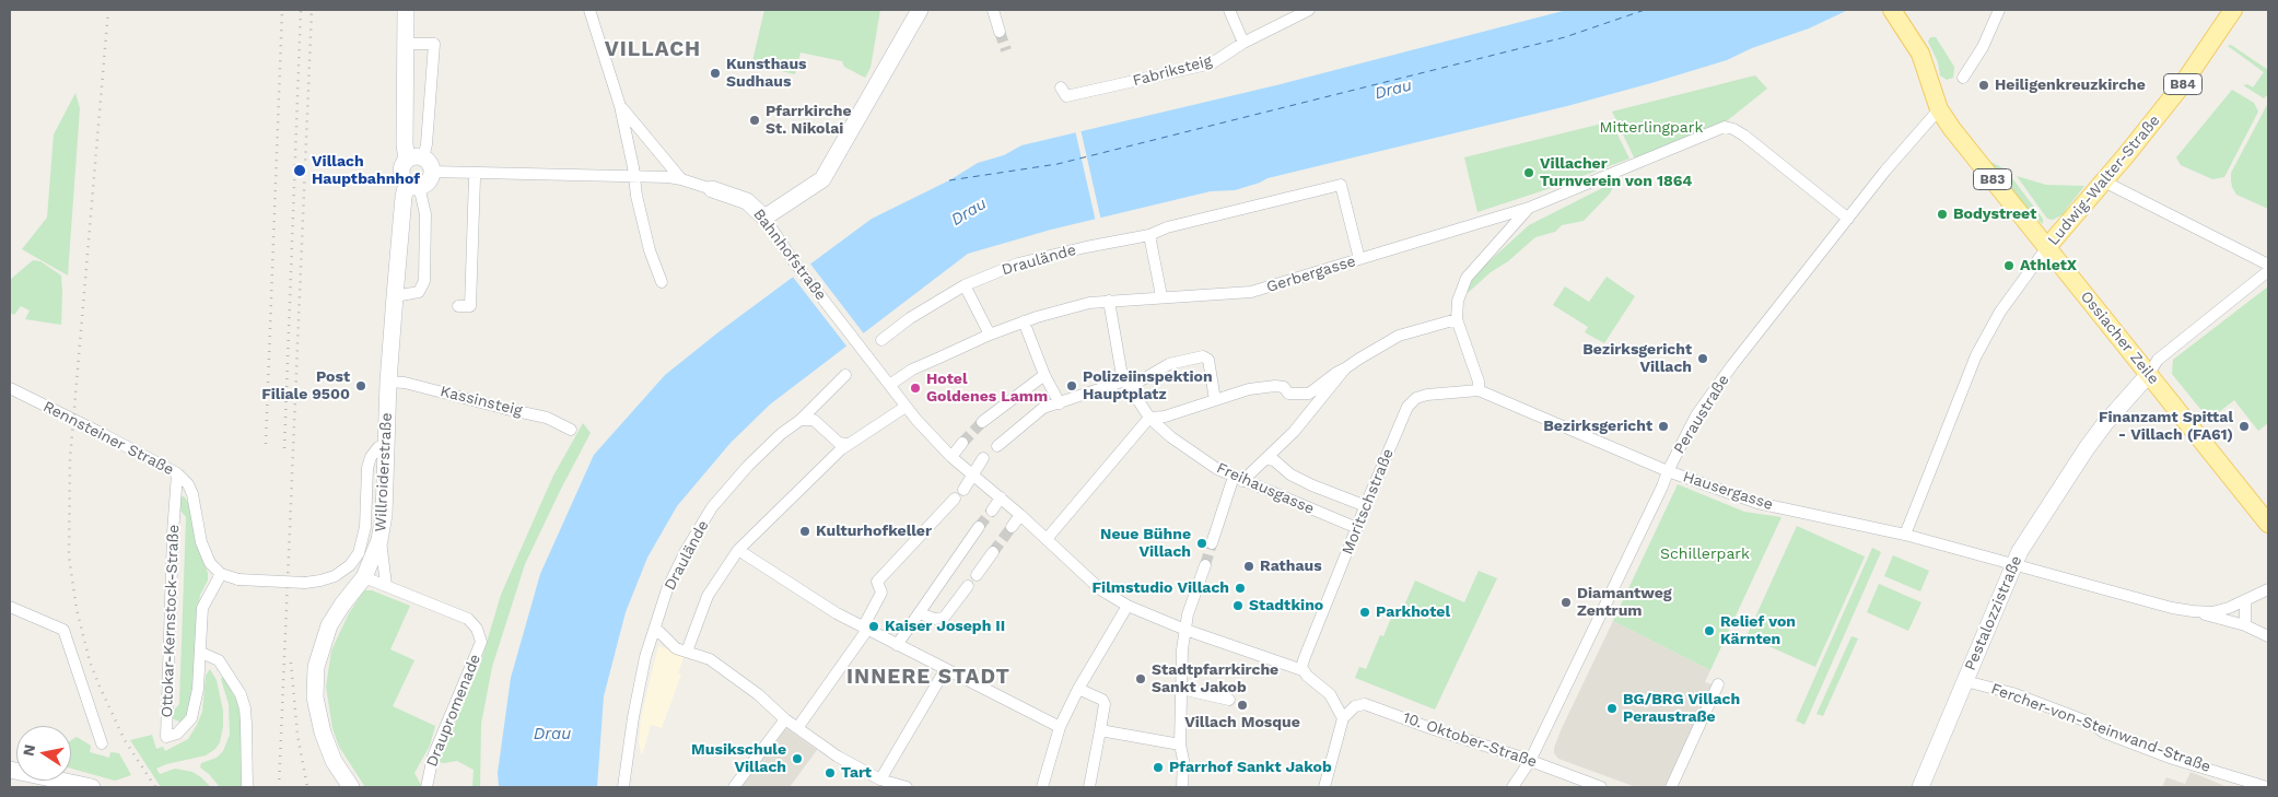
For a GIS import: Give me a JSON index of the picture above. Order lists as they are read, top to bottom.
{
  "streets": {
    "main road": [
      "B84",
      "B83",
      "Ludwig-Walter-Straße",
      "Ossiacher Zeile"
    ],
    "street": [
      "Fabriksteig",
      "Bahnhofstraße",
      "Draulände",
      "Gerbergasse",
      "Kassinsteig",
      "Peraustraße",
      "Rennsteiner Straße",
      "Willroiderstraße",
      "Freihausgasse",
      "Hausergasse",
      "Moritschstraße",
      "Pestalozzistraße",
      "Ottokar-Kernstock-Straße",
      "Draupromenade",
      "Fercher-von-Steinwand-Straße",
      "10. Oktober-Straße"
    ]
  },
  "crossings": [
    ["Ludwig-Walter-Straße", "Ossiacher Zeile"],
    ["Ludwig-Walter-Straße", "Hausergasse"],
    ["Bahnhofstraße", "Gerbergasse"],
    ["Bahnhofstraße", "Willroiderstraße"],
    ["Draulände", "Gerbergasse"],
    ["Gerbergasse", "Peraustraße"],
    ["Gerbergasse", "Freihausgasse"],
    ["Ossiacher Zeile", "Peraustraße"],
    ["Ossiacher Zeile", "Pestalozzistraße"],
    ["Kassinsteig", "Willroiderstraße"],
    ["Peraustraße", "Hausergasse"],
    ["Peraustraße", "10. Oktober-Straße"],
    ["Rennsteiner Straße", "Ottokar-Kernstock-Straße"],
    ["Willroiderstraße", "Draupromenade"],
    ["Freihausgasse", "Moritschstraße"],
    ["Hausergasse", "Moritschstraße"],
    ["Hausergasse", "Pestalozzistraße"],
    ["Pestalozzistraße", "Fercher-von-Steinwand-Straße"]
  ],
  "districts": ["VILLACH", "INNERE STADT"],
  "water": ["Drau"],
  "parks": ["Mitterlingpark", "Schillerpark"],
  "places": [
    "Kunsthaus Sudhaus",
    "Heiligenkreuzkirche",
    "Pfarrkirche St. Nikolai",
    "Villach Hauptbahnhof",
    "Villacher Turnverein von 1864",
    "Bodystreet",
    "AthletX",
    "Bezirksgericht Villach",
    "Post Filiale 9500",
    "Polizeiinspektion Hauptplatz",
    "Hotel Goldenes Lamm",
    "Bezirksgericht",
    "Finanzamt Spittal - Villach (FA61)",
    "Kulturhofkeller",
    "Neue Bühne Villach",
    "Rathaus",
    "Filmstudio Villach",
    "Diamantweg Zentrum",
    "Stadtkino",
    "Parkhotel",
    "Kaiser Joseph II",
    "Relief von Kärnten",
    "Stadtpfarrkirche Sankt Jakob",
    "Villach Mosque",
    "BG/BRG Villach Peraustraße",
    "Musikschule Villach",
    "Pfarrhof Sankt Jakob",
    "Tart"
  ],
  "north": "left"
}
